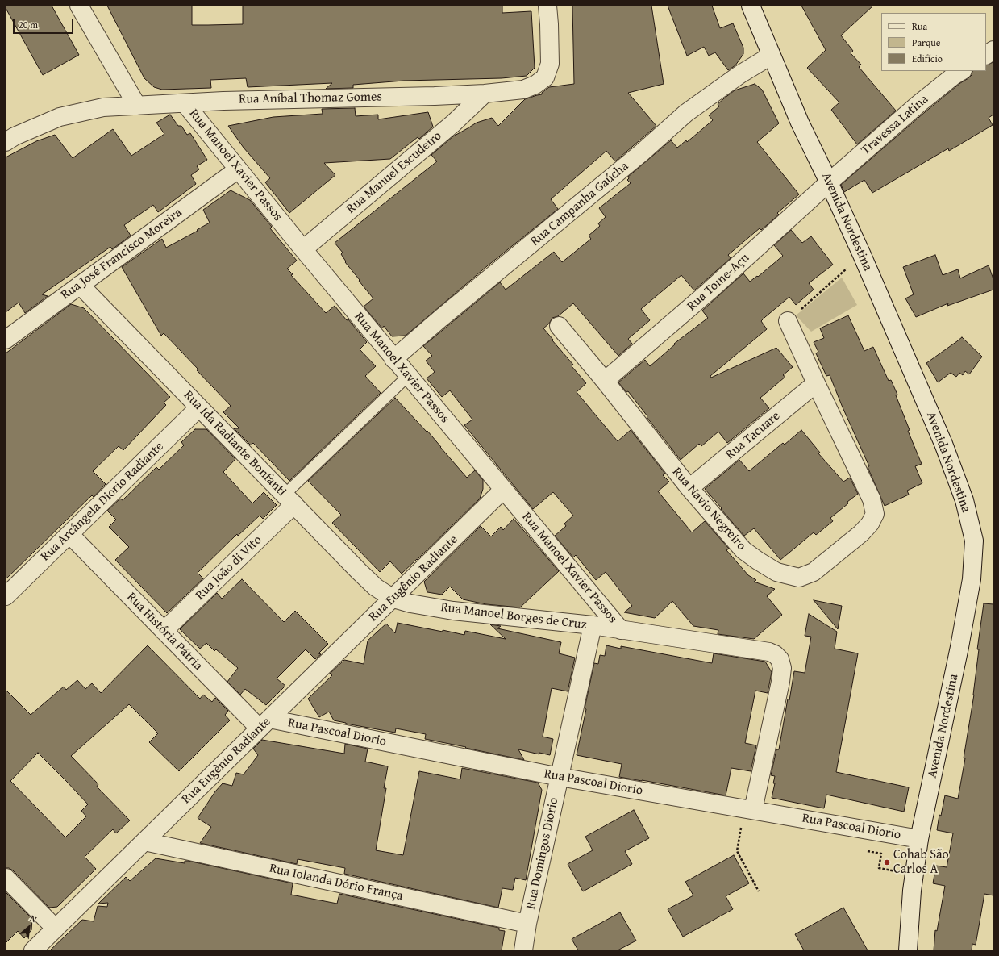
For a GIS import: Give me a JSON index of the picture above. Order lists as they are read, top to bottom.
{
  "streets": {
    "street": [
      "Rua Aníbal Thomaz Gomes",
      "Travessa Latina",
      "Rua Manoel Xavier Passos",
      "Rua Manuel Escudeiro",
      "Rua Campanha Gaúcha",
      "Avenida Nordestina",
      "Rua José Francisco Moreira",
      "Rua Tome-Açu",
      "Rua Tacuare",
      "Rua Ida Radiante Bonfanti",
      "Rua Arcângela Diorio Radiante",
      "Rua Navio Negreiro",
      "Rua João di Vito",
      "Rua Eugênio Radiante",
      "Rua Manoel Borges de Cruz",
      "Rua História Pátria",
      "Rua Pascoal Diorio",
      "Rua Domingos Diorio",
      "Rua Iolanda Dório França"
    ]
  },
  "crossings": [
    ["Rua Aníbal Thomaz Gomes", "Rua Manoel Xavier Passos"],
    ["Rua Aníbal Thomaz Gomes", "Rua Manuel Escudeiro"],
    ["Travessa Latina", "Avenida Nordestina"],
    ["Travessa Latina", "Rua Tome-Açu"],
    ["Rua Manoel Xavier Passos", "Rua Manuel Escudeiro"],
    ["Rua Manoel Xavier Passos", "Rua Campanha Gaúcha"],
    ["Rua Manoel Xavier Passos", "Rua José Francisco Moreira"],
    ["Rua Manoel Xavier Passos", "Rua Eugênio Radiante"],
    ["Rua Manoel Xavier Passos", "Rua Manoel Borges de Cruz"],
    ["Rua Campanha Gaúcha", "Avenida Nordestina"],
    ["Avenida Nordestina", "Rua Tome-Açu"],
    ["Avenida Nordestina", "Rua Pascoal Diorio"],
    ["Rua José Francisco Moreira", "Rua Ida Radiante Bonfanti"],
    ["Rua Tome-Açu", "Rua Navio Negreiro"],
    ["Rua Tacuare", "Rua Navio Negreiro"],
    ["Rua Ida Radiante Bonfanti", "Rua Arcângela Diorio Radiante"],
    ["Rua Ida Radiante Bonfanti", "Rua João di Vito"],
    ["Rua Ida Radiante Bonfanti", "Rua Eugênio Radiante"],
    ["Rua Ida Radiante Bonfanti", "Rua Manoel Borges de Cruz"],
    ["Rua Arcângela Diorio Radiante", "Rua História Pátria"],
    ["Rua João di Vito", "Rua História Pátria"],
    ["Rua Eugênio Radiante", "Rua Manoel Borges de Cruz"],
    ["Rua Eugênio Radiante", "Rua História Pátria"],
    ["Rua Eugênio Radiante", "Rua Pascoal Diorio"],
    ["Rua Eugênio Radiante", "Rua Iolanda Dório França"],
    ["Rua Manoel Borges de Cruz", "Rua Pascoal Diorio"],
    ["Rua Manoel Borges de Cruz", "Rua Domingos Diorio"],
    ["Rua História Pátria", "Rua Pascoal Diorio"],
    ["Rua Pascoal Diorio", "Rua Domingos Diorio"],
    ["Rua Domingos Diorio", "Rua Iolanda Dório França"]
  ],
  "places": ["Cohab São Carlos A"],
  "legend": ["Rua", "Parque", "Edifício"],
  "scale_bar": "20 m",
  "north": "top right"
}
